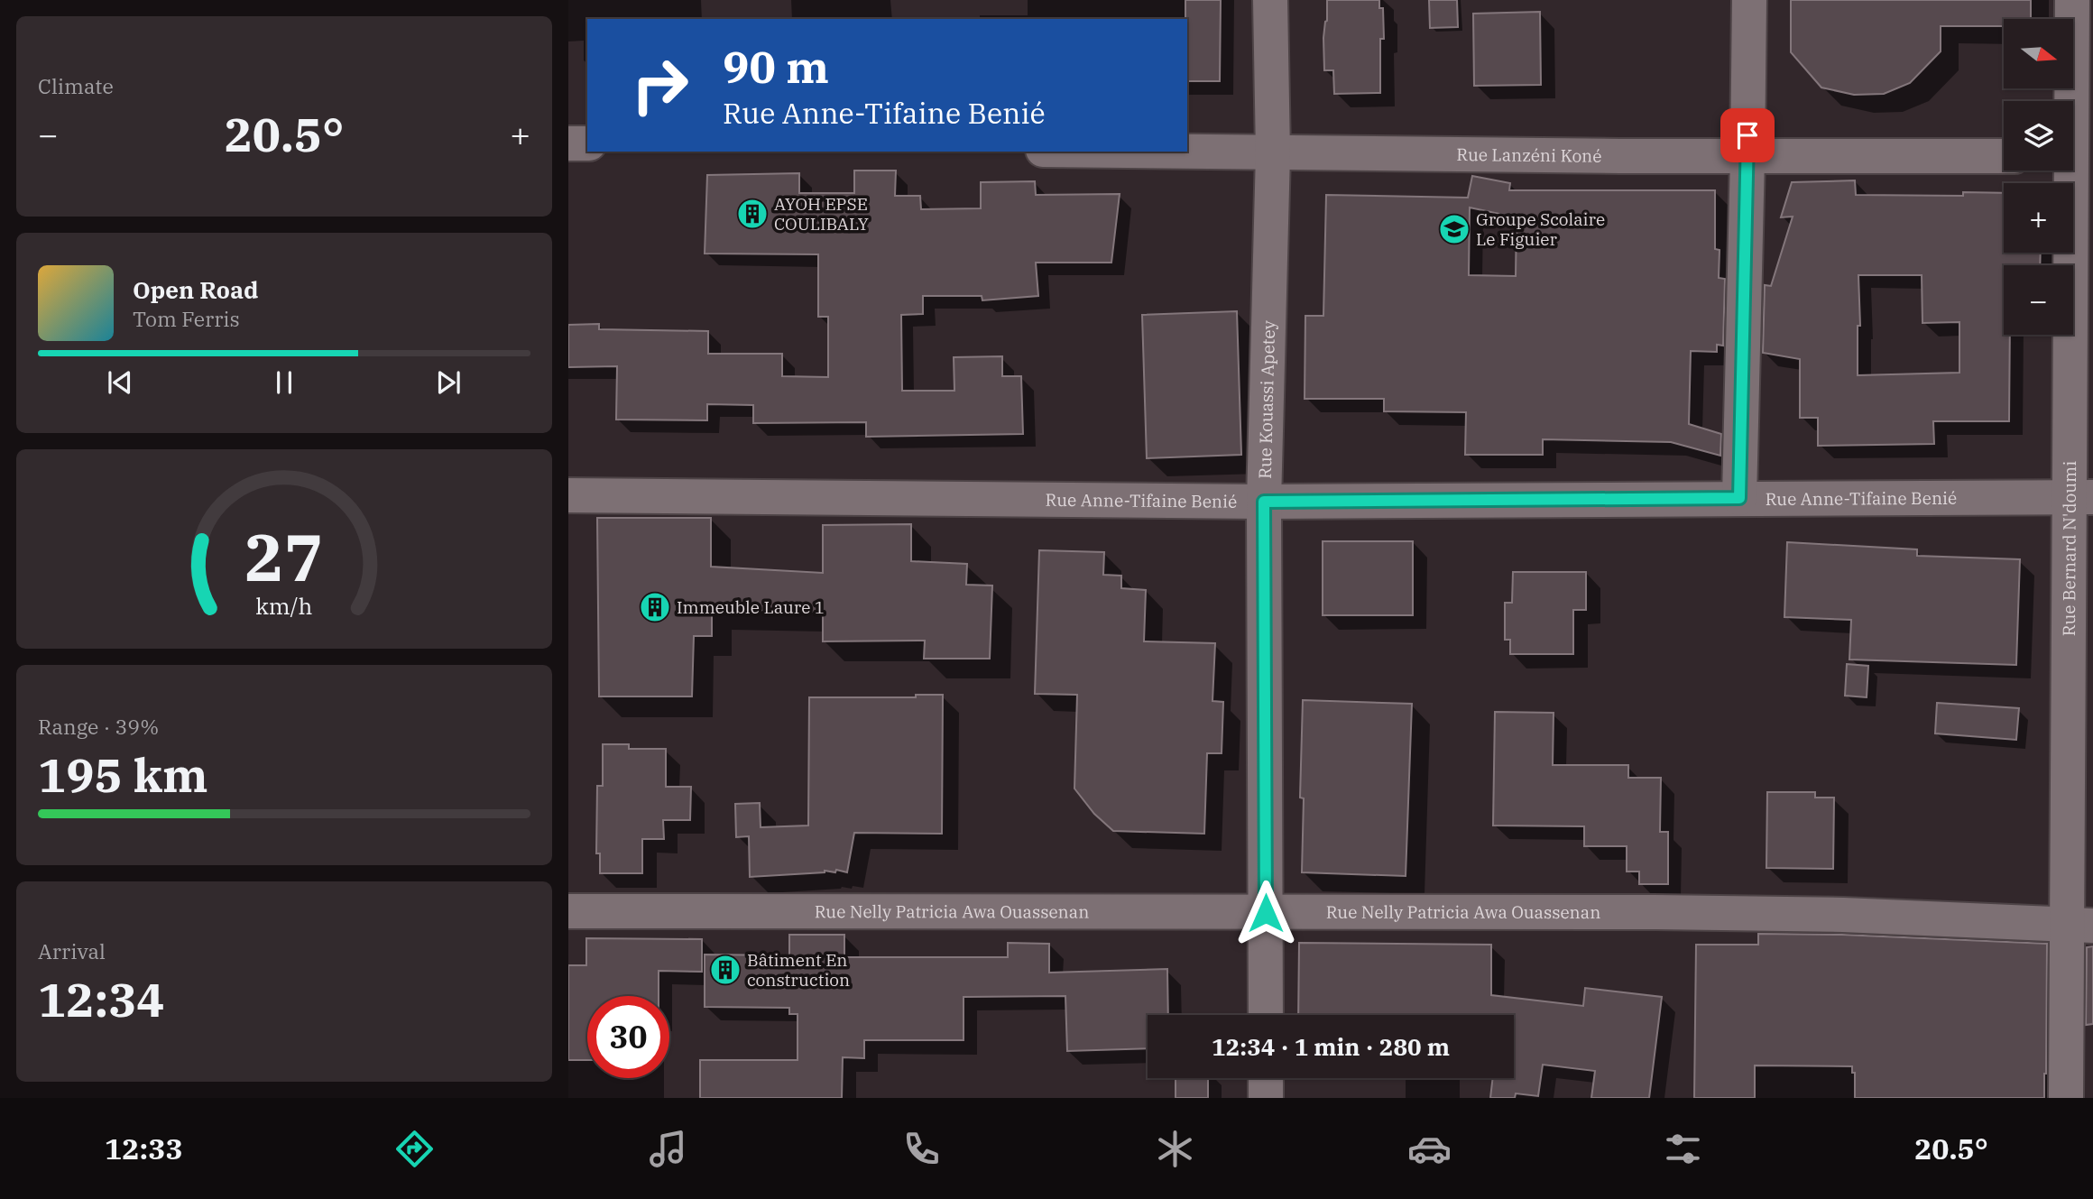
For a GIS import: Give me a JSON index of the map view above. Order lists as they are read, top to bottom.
{
  "streets": {
    "street": [
      "Rue Lanzéni Koné",
      "Rue Kouassi Apetey",
      "Rue Anne-Tifaine Benié",
      "Rue Bernard N'doumi",
      "Rue Nelly Patricia Awa Ouassenan"
    ]
  },
  "crossings": [
    ["Rue Lanzéni Koné", "Rue Kouassi Apetey"],
    ["Rue Kouassi Apetey", "Rue Anne-Tifaine Benié"],
    ["Rue Kouassi Apetey", "Rue Nelly Patricia Awa Ouassenan"],
    ["Rue Anne-Tifaine Benié", "Rue Bernard N'doumi"],
    ["Rue Bernard N'doumi", "Rue Nelly Patricia Awa Ouassenan"]
  ],
  "places": {
    "building": ["AYOH EPSE COULIBALY", "Immeuble Laure 1", "Bâtiment En construction"],
    "school or university": ["Groupe Scolaire Le Figuier"]
  },
  "north": "right",
  "page": {
    "tile": [
      "Climate",
      ["Range · 39%", "195 km"],
      ["Arrival", "12:34"]
    ],
    "map_buttons": ["+", "−"],
    "turn": ["90 m", "Rue Anne-Tifaine Benié"],
    "heat": ["−", "20.5°", "+"],
    "song": ["Open Road", "Tom Ferris"],
    "limit": "30",
    "trip": "12:34 · 1 min · 280 m",
    "tabs": ["12:33", "20.5°"],
    "gauge": ["27", "km/h"]
  }
}
